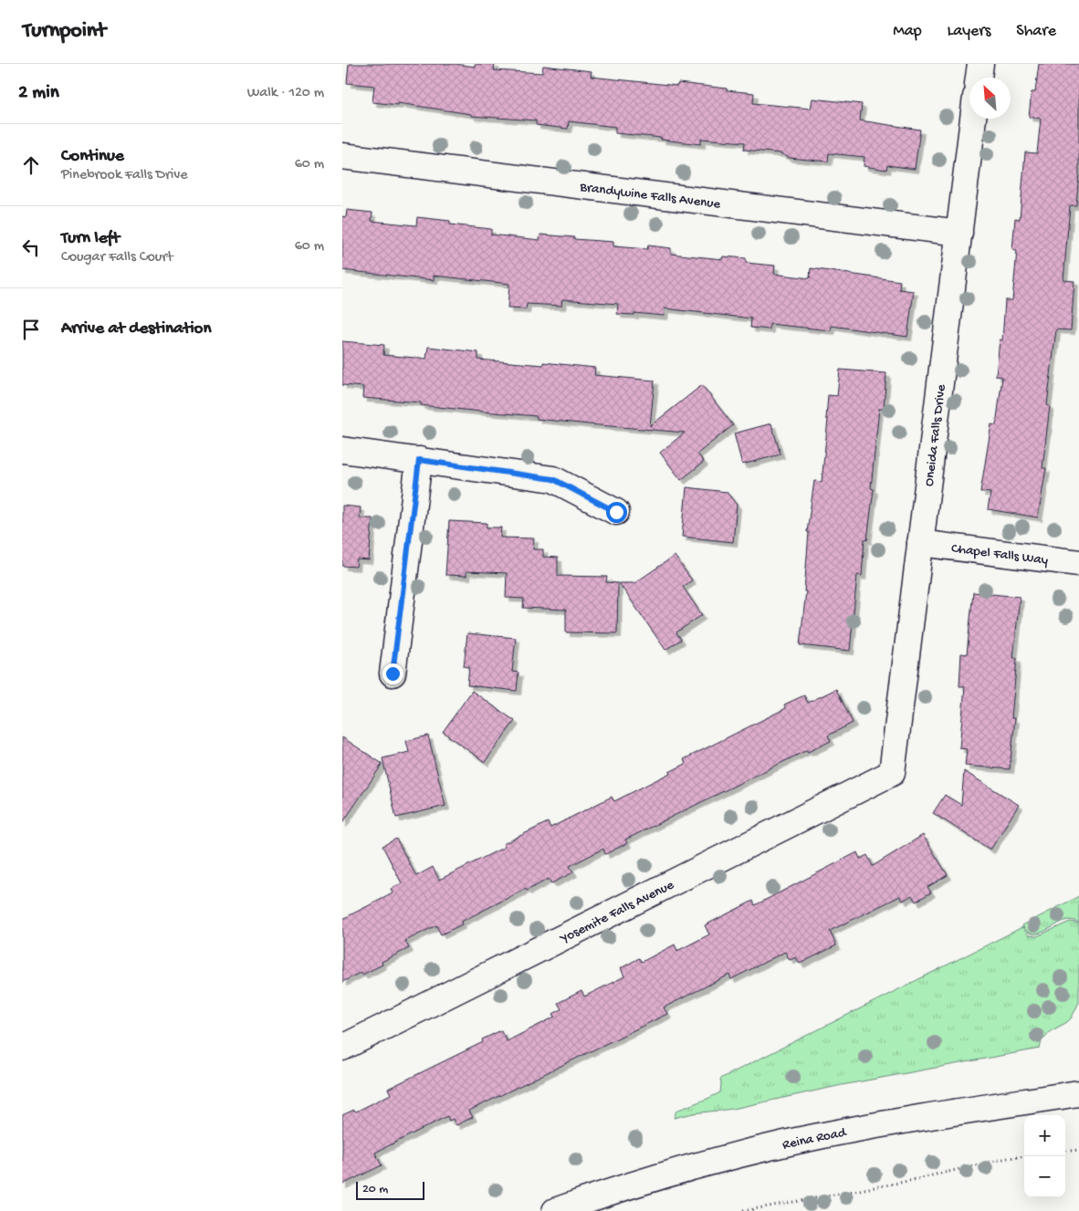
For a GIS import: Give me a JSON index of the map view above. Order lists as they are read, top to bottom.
{
  "streets": {
    "street": [
      "Brandywine Falls Avenue",
      "Oneida Falls Drive",
      "Chapel Falls Way",
      "Yosemite Falls Avenue",
      "Reina Road"
    ]
  },
  "crossings": [
    ["Brandywine Falls Avenue", "Oneida Falls Drive"],
    ["Oneida Falls Drive", "Chapel Falls Way"],
    ["Oneida Falls Drive", "Yosemite Falls Avenue"]
  ],
  "scale_bar": "20 m",
  "north": "top left",
  "page": {
    "header": "Turnpoint",
    "nav": ["Map", "Layers", "Share"],
    "heading": ["2 min", "Walk · 120 m"],
    "list": [
      ["Continue", "Pinebrook Falls Drive", "60 m"],
      ["Turn left", "Cougar Falls Court", "60 m"],
      "Arrive at destination"
    ],
    "map_buttons": ["+", "−"],
    "scale": "20 m"
  }
}
